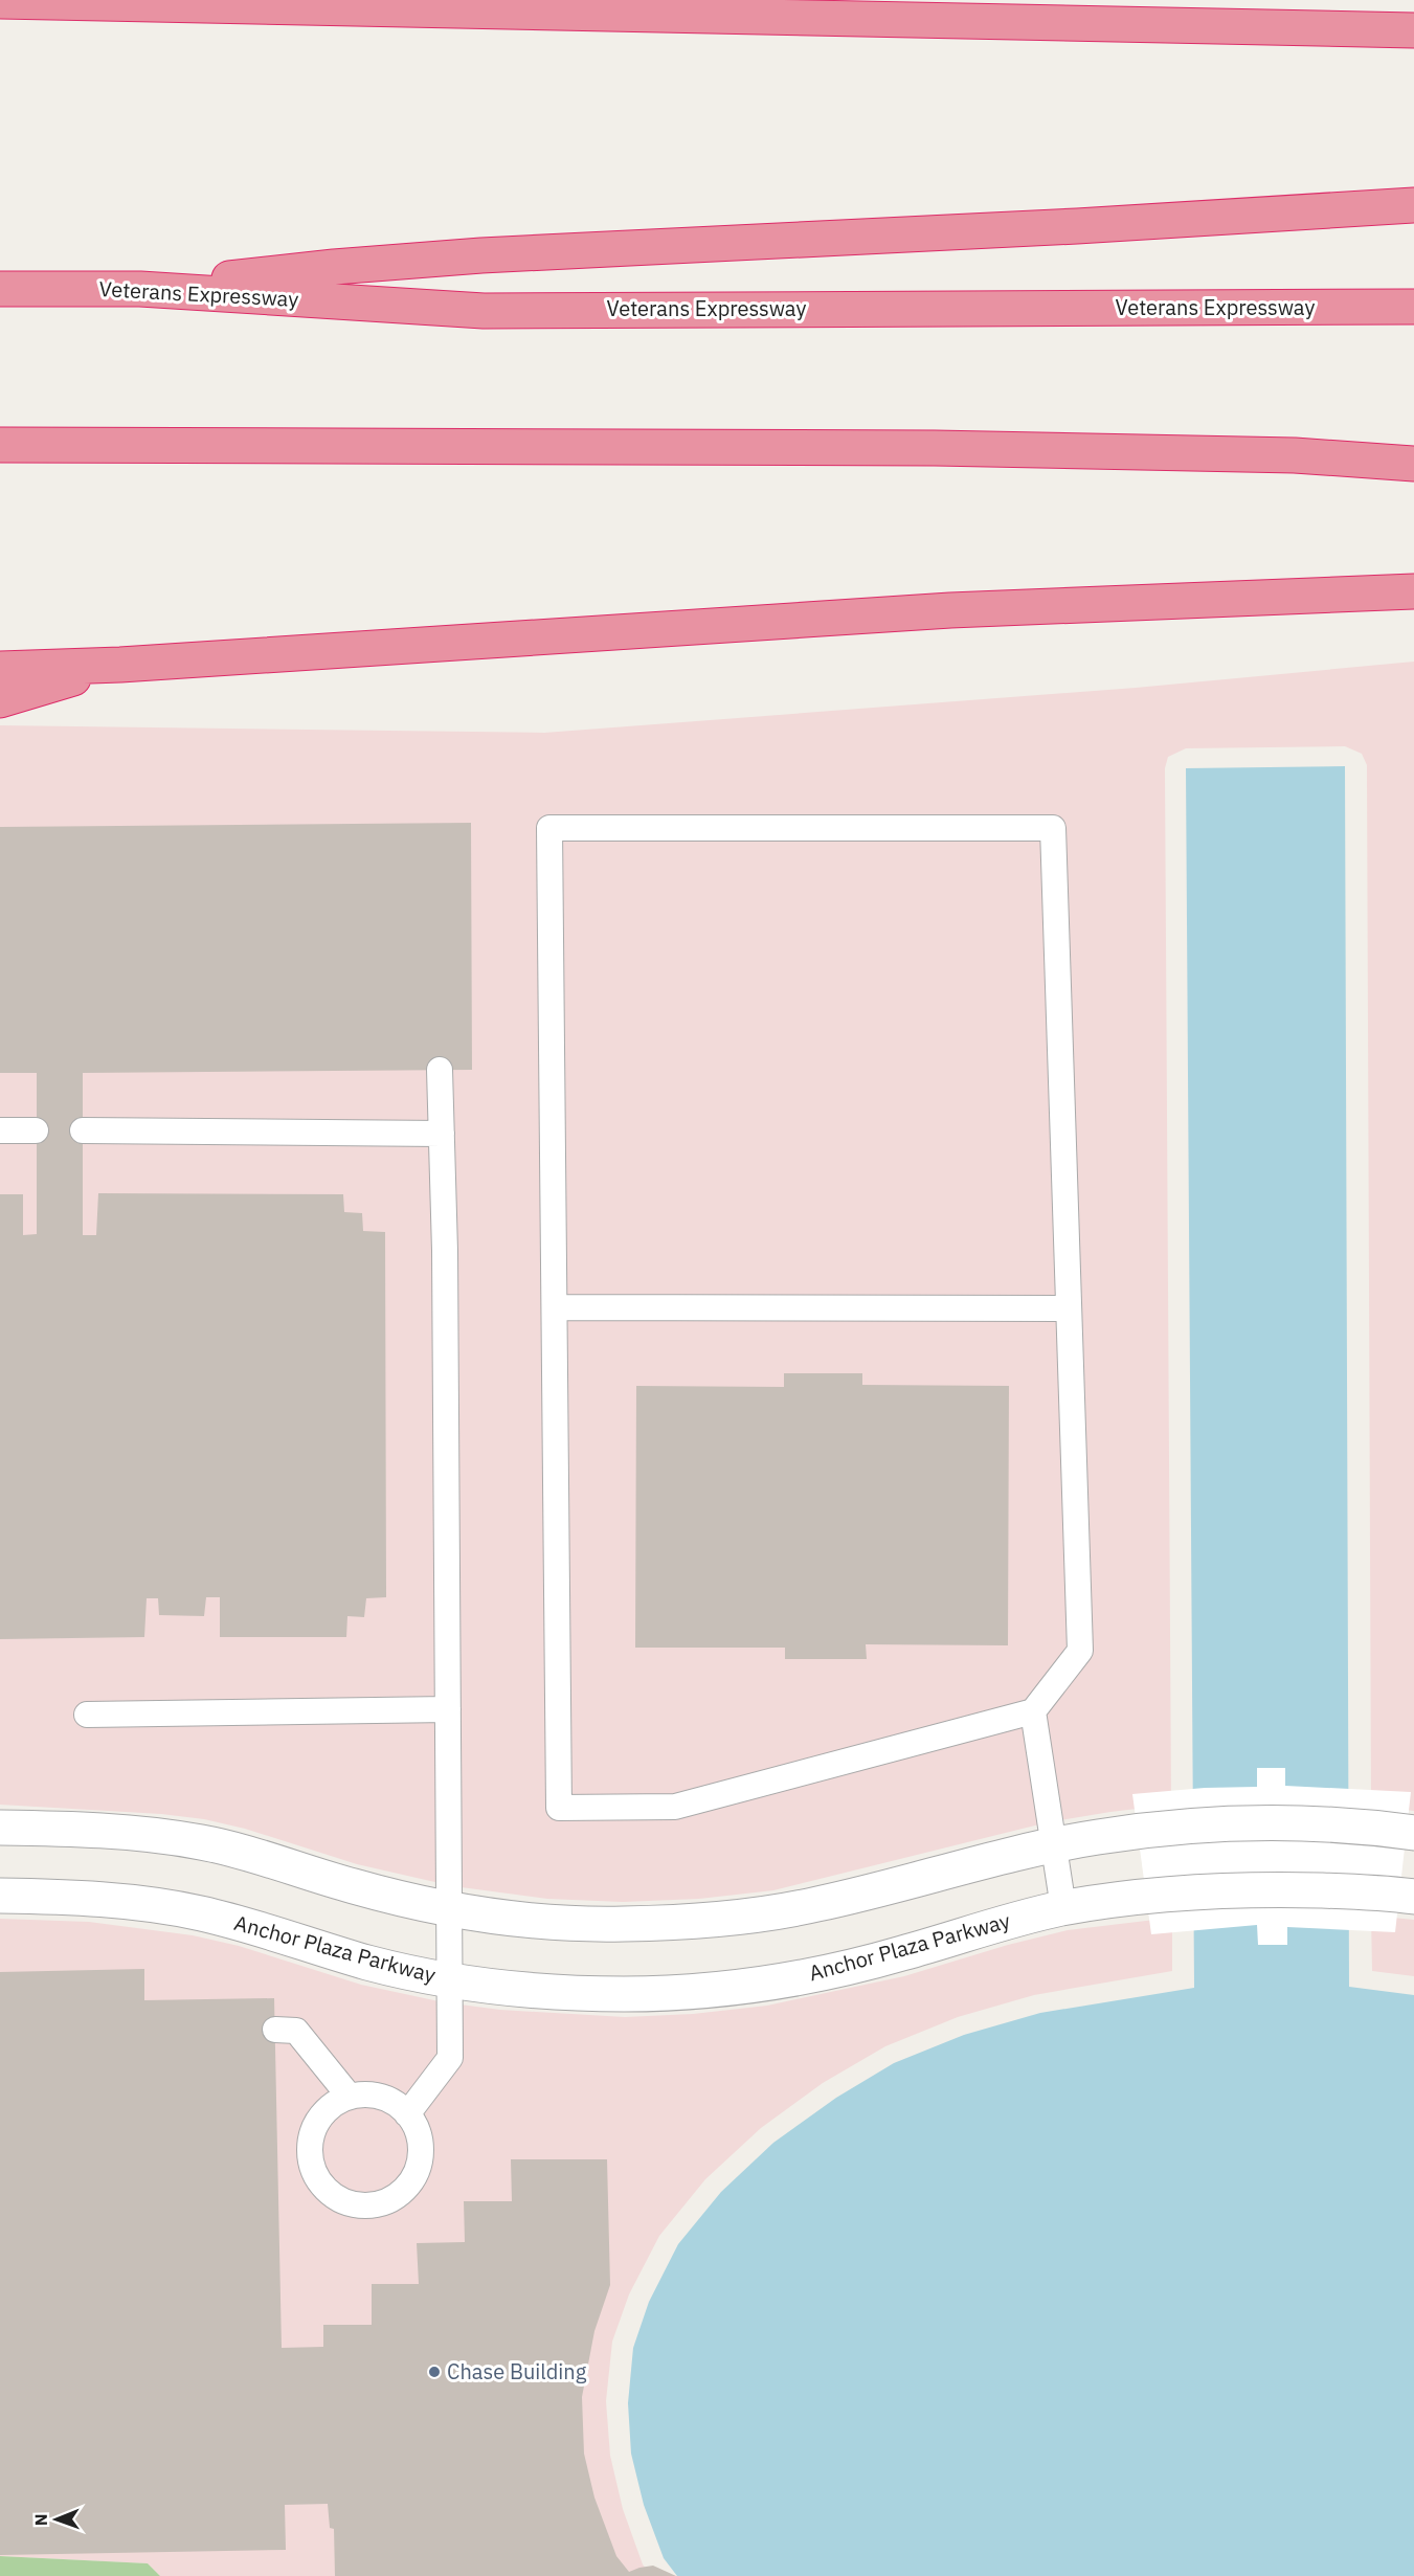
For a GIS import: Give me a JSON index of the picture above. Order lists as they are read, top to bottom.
{
  "streets": {
    "highway": ["Veterans Expressway"],
    "street": ["Anchor Plaza Parkway"]
  },
  "places": ["Chase Building"],
  "north": "left"
}
